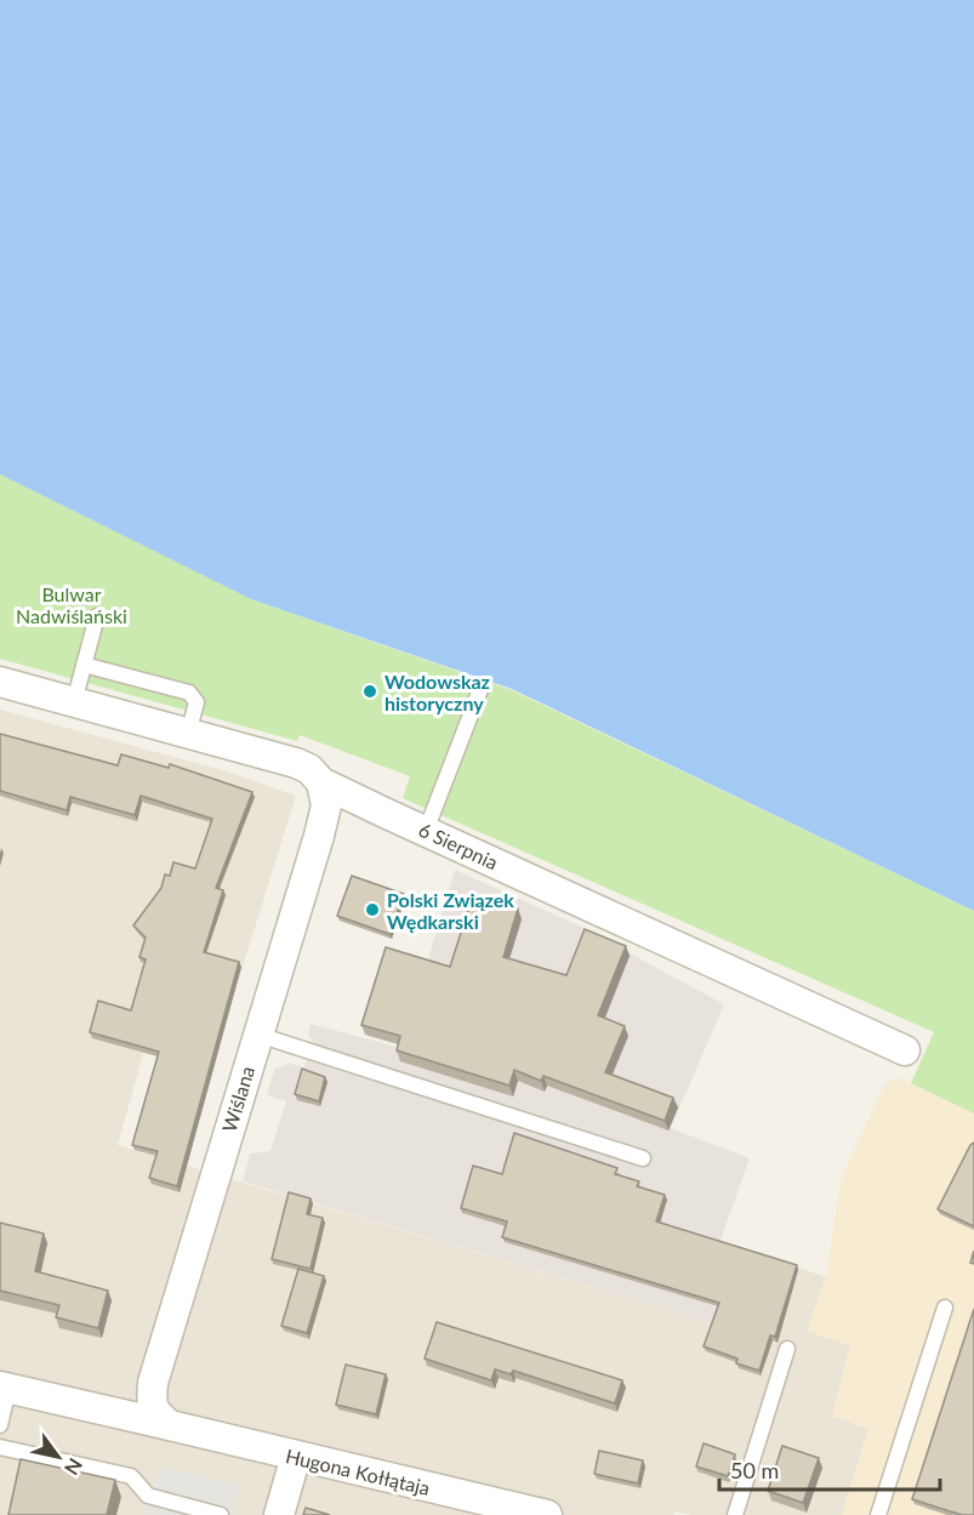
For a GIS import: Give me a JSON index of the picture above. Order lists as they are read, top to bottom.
{
  "streets": {
    "street": ["6 Sierpnia", "Wiślana", "Hugona Kołłątaja"]
  },
  "crossings": [
    ["6 Sierpnia", "Wiślana"],
    ["Wiślana", "Hugona Kołłątaja"]
  ],
  "parks": ["Bulwar Nadwiślański"],
  "places": ["Wodowskaz historyczny", "Polski Związek Wędkarski"],
  "scale_bar": "50 m",
  "north": "bottom right"
}
